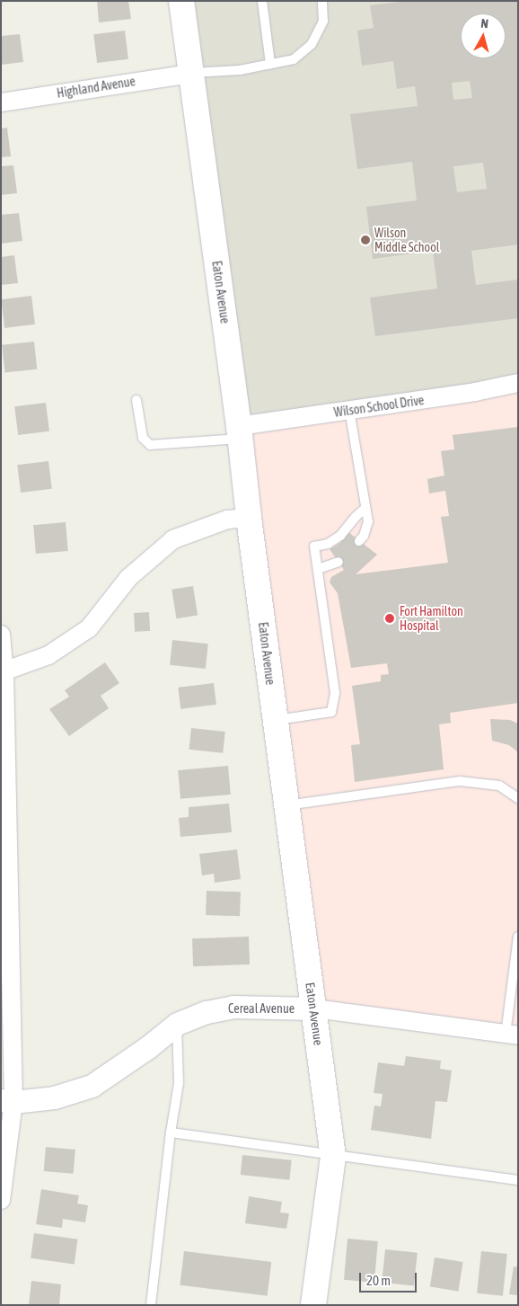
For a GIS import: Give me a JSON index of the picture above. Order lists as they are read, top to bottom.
{
  "streets": {
    "main road": ["Eaton Avenue"],
    "street": ["Highland Avenue", "Wilson School Drive", "Cereal Avenue"]
  },
  "crossings": [
    ["Highland Avenue", "Eaton Avenue"],
    ["Eaton Avenue", "Wilson School Drive"],
    ["Eaton Avenue", "Cereal Avenue"]
  ],
  "places": ["Wilson Middle School", "Fort Hamilton Hospital"],
  "scale_bar": "20 m",
  "north": "top"
}
